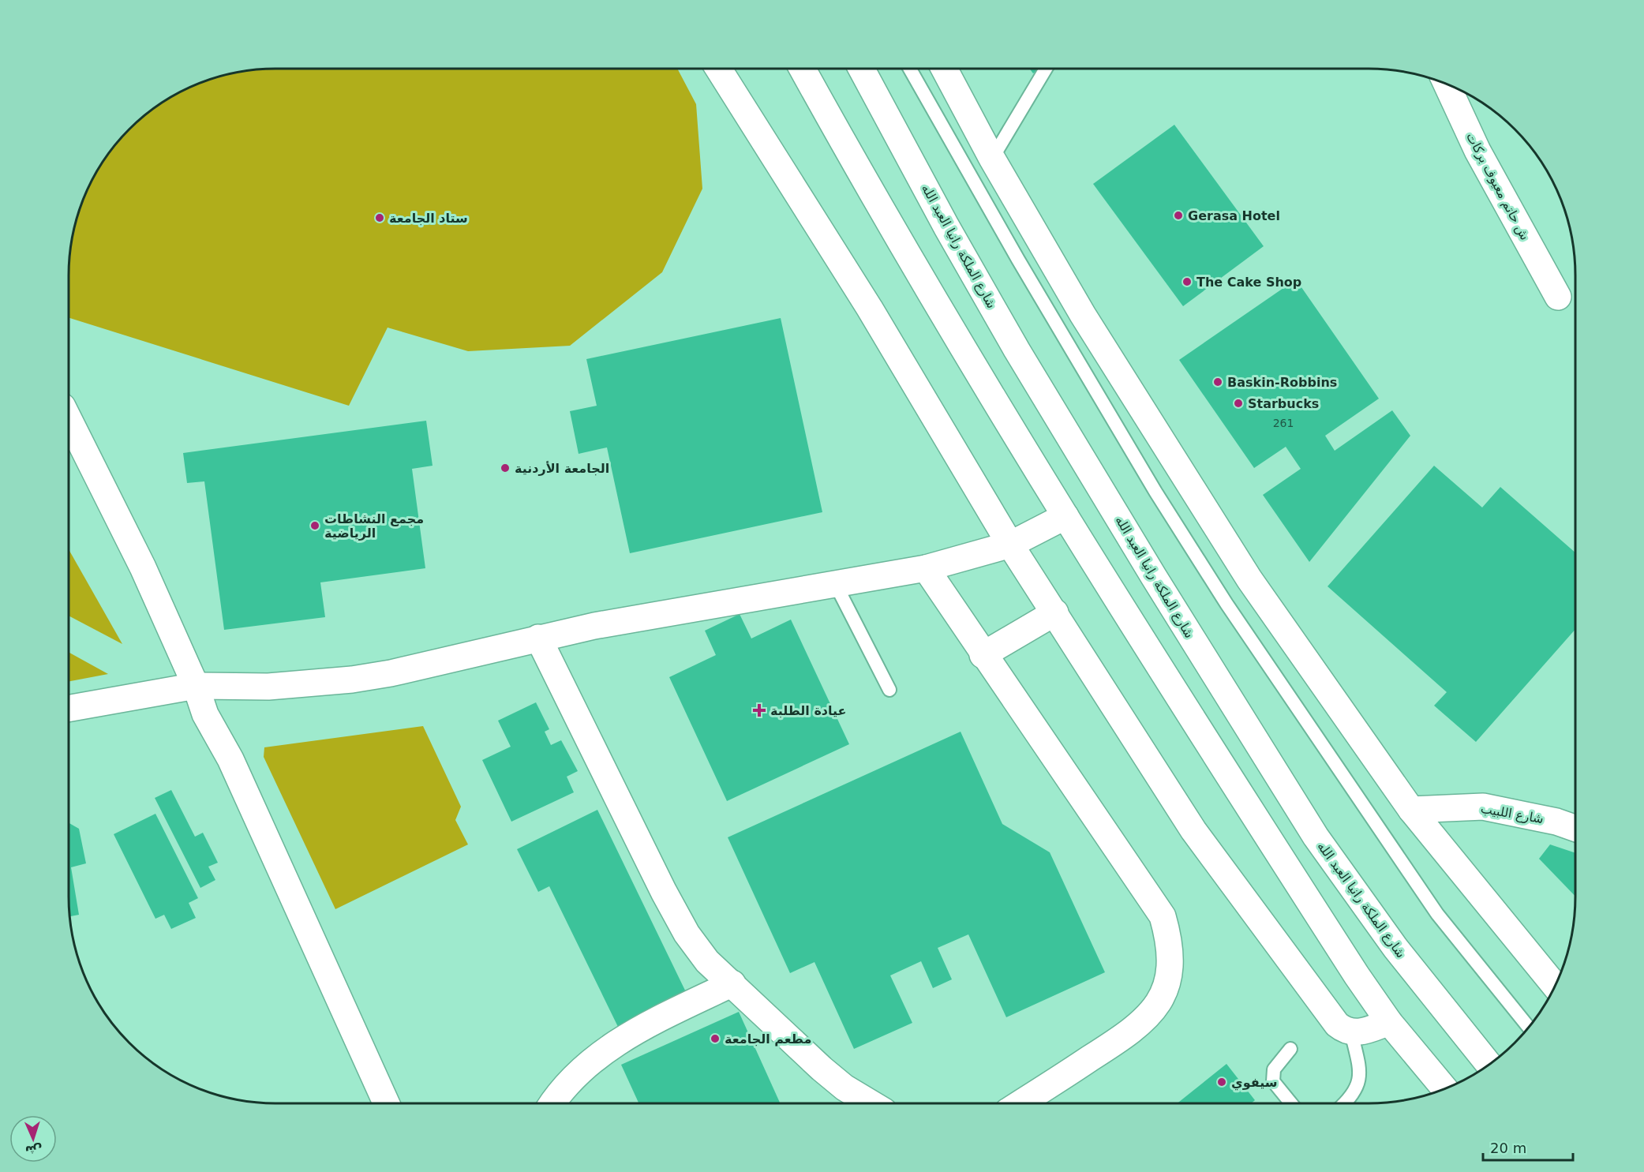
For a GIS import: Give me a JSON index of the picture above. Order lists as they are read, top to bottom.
{
  "streets": {
    "street": ["ش حاتم معيوف بركات", "شارع الملكة رانيا العبد الله", "شارع اللبيب"]
  },
  "places": {
    "other": [
      "Gerasa Hotel",
      "ستاد الجامعة",
      "The Cake Shop",
      "Baskin-Robbins",
      "Starbucks",
      "الجامعة الأردنية",
      "مجمع النشاطات الرياضية",
      "مطعم الجامعة",
      "سيفوي"
    ],
    "health": ["عيادة الطلبة"]
  },
  "house_numbers": ["261"],
  "scale_bar": "20 m",
  "north": "bottom"
}
